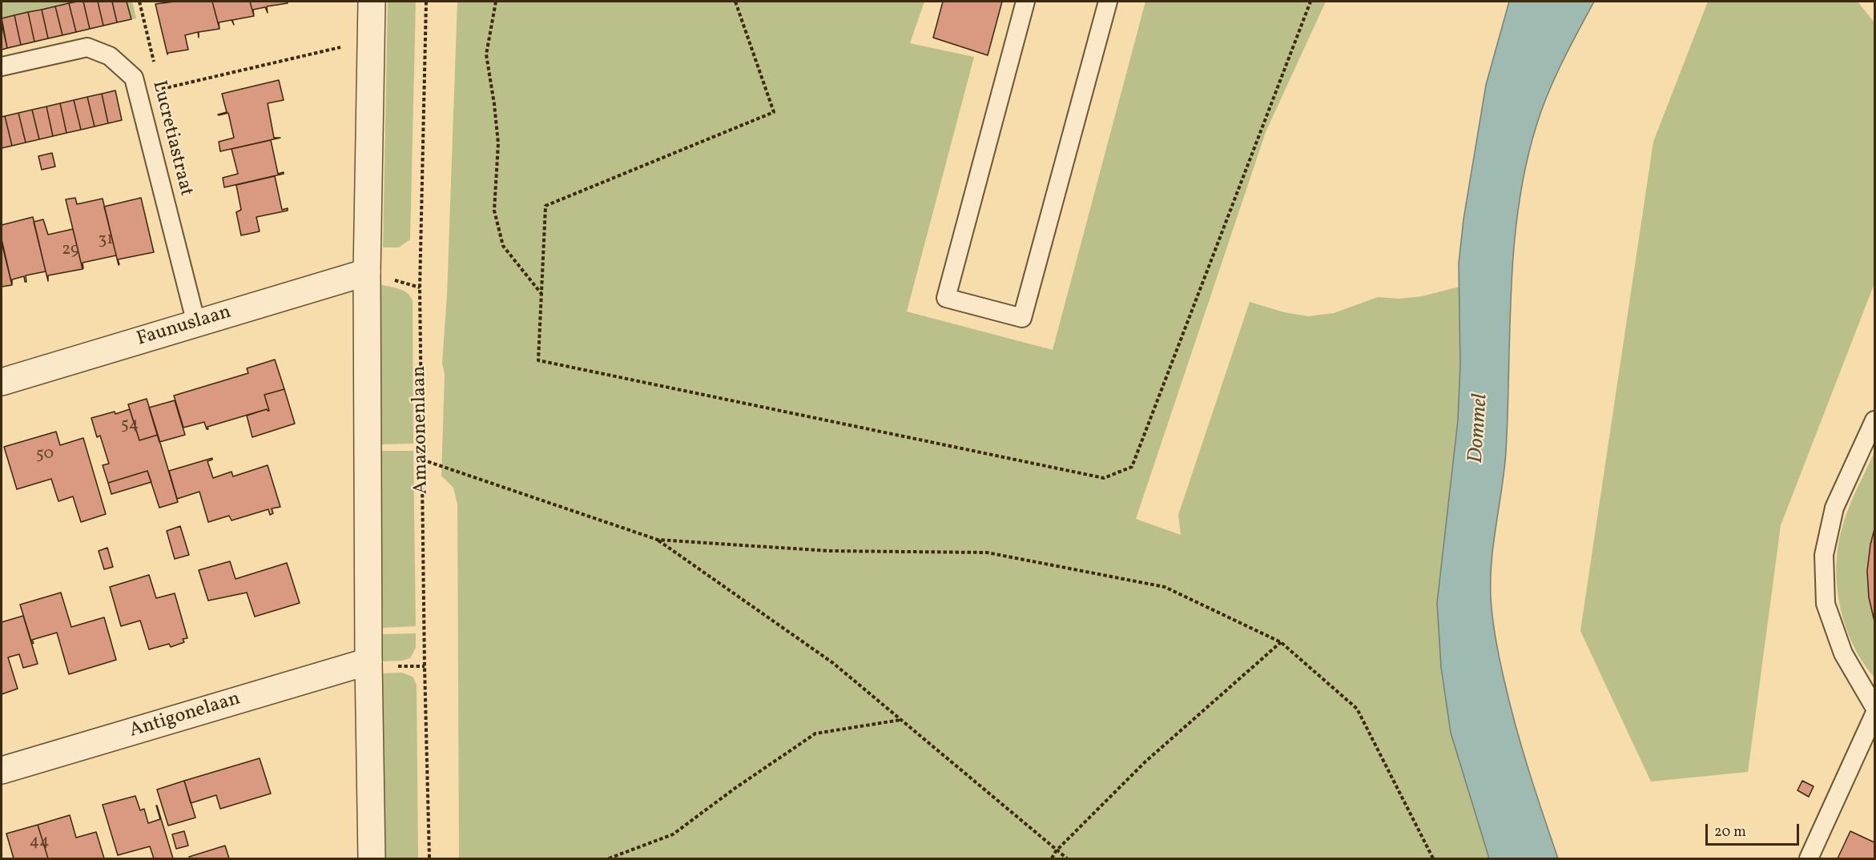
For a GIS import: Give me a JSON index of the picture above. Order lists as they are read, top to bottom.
{
  "streets": {
    "street": ["Faunuslaan", "Antigonelaan"],
    "lane": ["Lucretiastraat"],
    "path": ["Amazonenlaan"]
  },
  "crossings": [
    ["Lucretiastraat", "Faunuslaan"]
  ],
  "water": ["Dommel"],
  "house_numbers": [
    "31",
    "29",
    "54",
    "50",
    "44"
  ],
  "scale_bar": "20 m"
}
